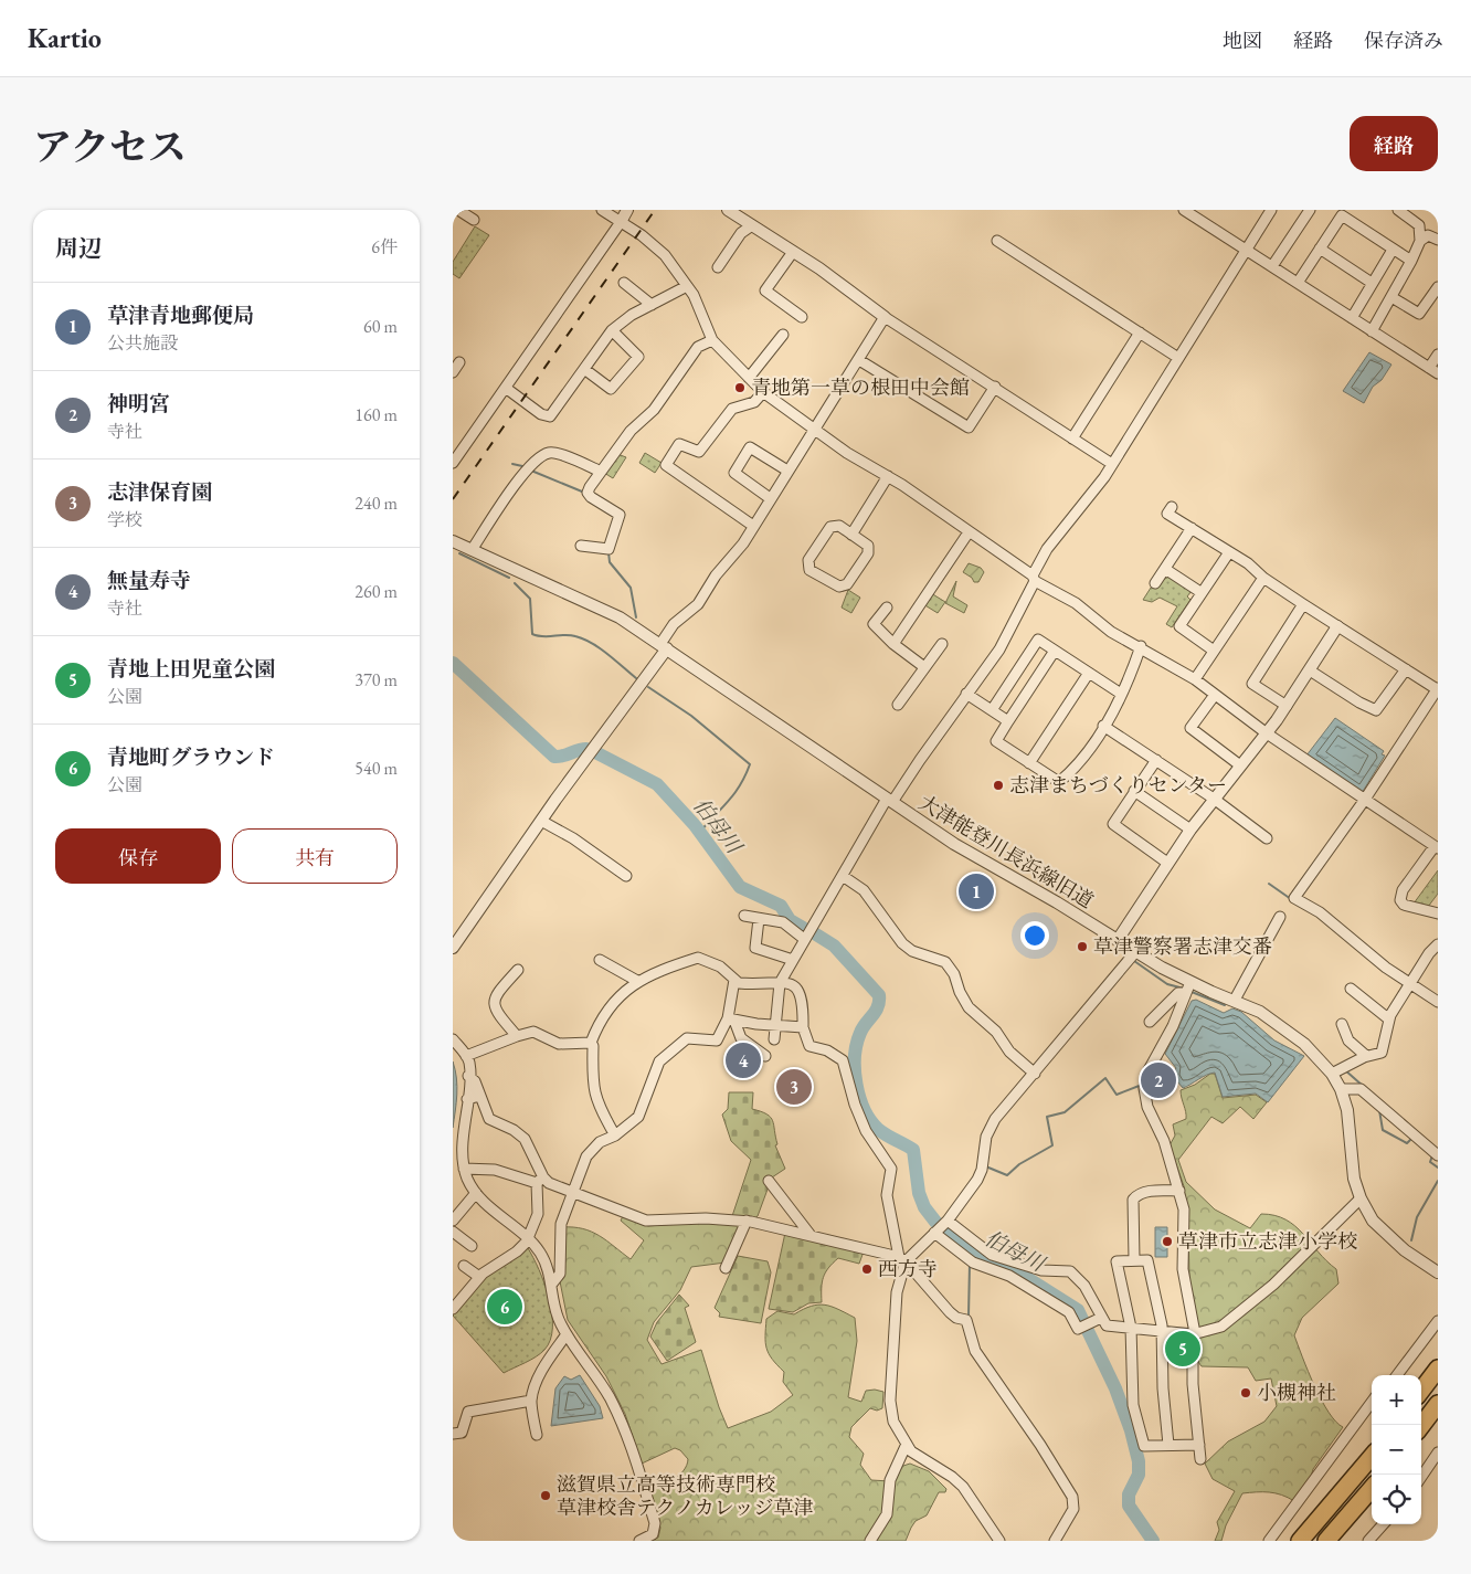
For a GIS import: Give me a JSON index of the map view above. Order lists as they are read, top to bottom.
{
  "streets": {
    "street": ["大津能登川長浜線旧道"]
  },
  "water": ["伯母川"],
  "places": [
    "青地第一草の根田中会館",
    "志津まちづくりセンター",
    "草津警察署志津交番",
    "草津市立志津小学校",
    "西方寺",
    "小槻神社",
    "滋賀県立高等技術専門校 草津校舎テクノカレッジ草津"
  ],
  "page": {
    "header": "Kartio",
    "nav": ["地図", "経路", "保存済み"],
    "title": "アクセス",
    "buttons": [
      "経路",
      ["保存", "共有"]
    ],
    "heading": ["周辺", "6件"],
    "list": [
      {
        "mark": "1",
        "name": "草津青地郵便局",
        "note": "公共施設",
        "value": "60 m"
      },
      {
        "mark": "2",
        "name": "神明宮",
        "note": "寺社",
        "value": "160 m"
      },
      {
        "mark": "3",
        "name": "志津保育園",
        "note": "学校",
        "value": "240 m"
      },
      {
        "mark": "4",
        "name": "無量寿寺",
        "note": "寺社",
        "value": "260 m"
      },
      {
        "mark": "5",
        "name": "青地上田児童公園",
        "note": "公園",
        "value": "370 m"
      },
      {
        "mark": "6",
        "name": "青地町グラウンド",
        "note": "公園",
        "value": "540 m"
      }
    ],
    "pins": [
      "1",
      "4",
      "2",
      "3",
      "6",
      "5"
    ],
    "map_buttons": ["+", "−"]
  }
}
